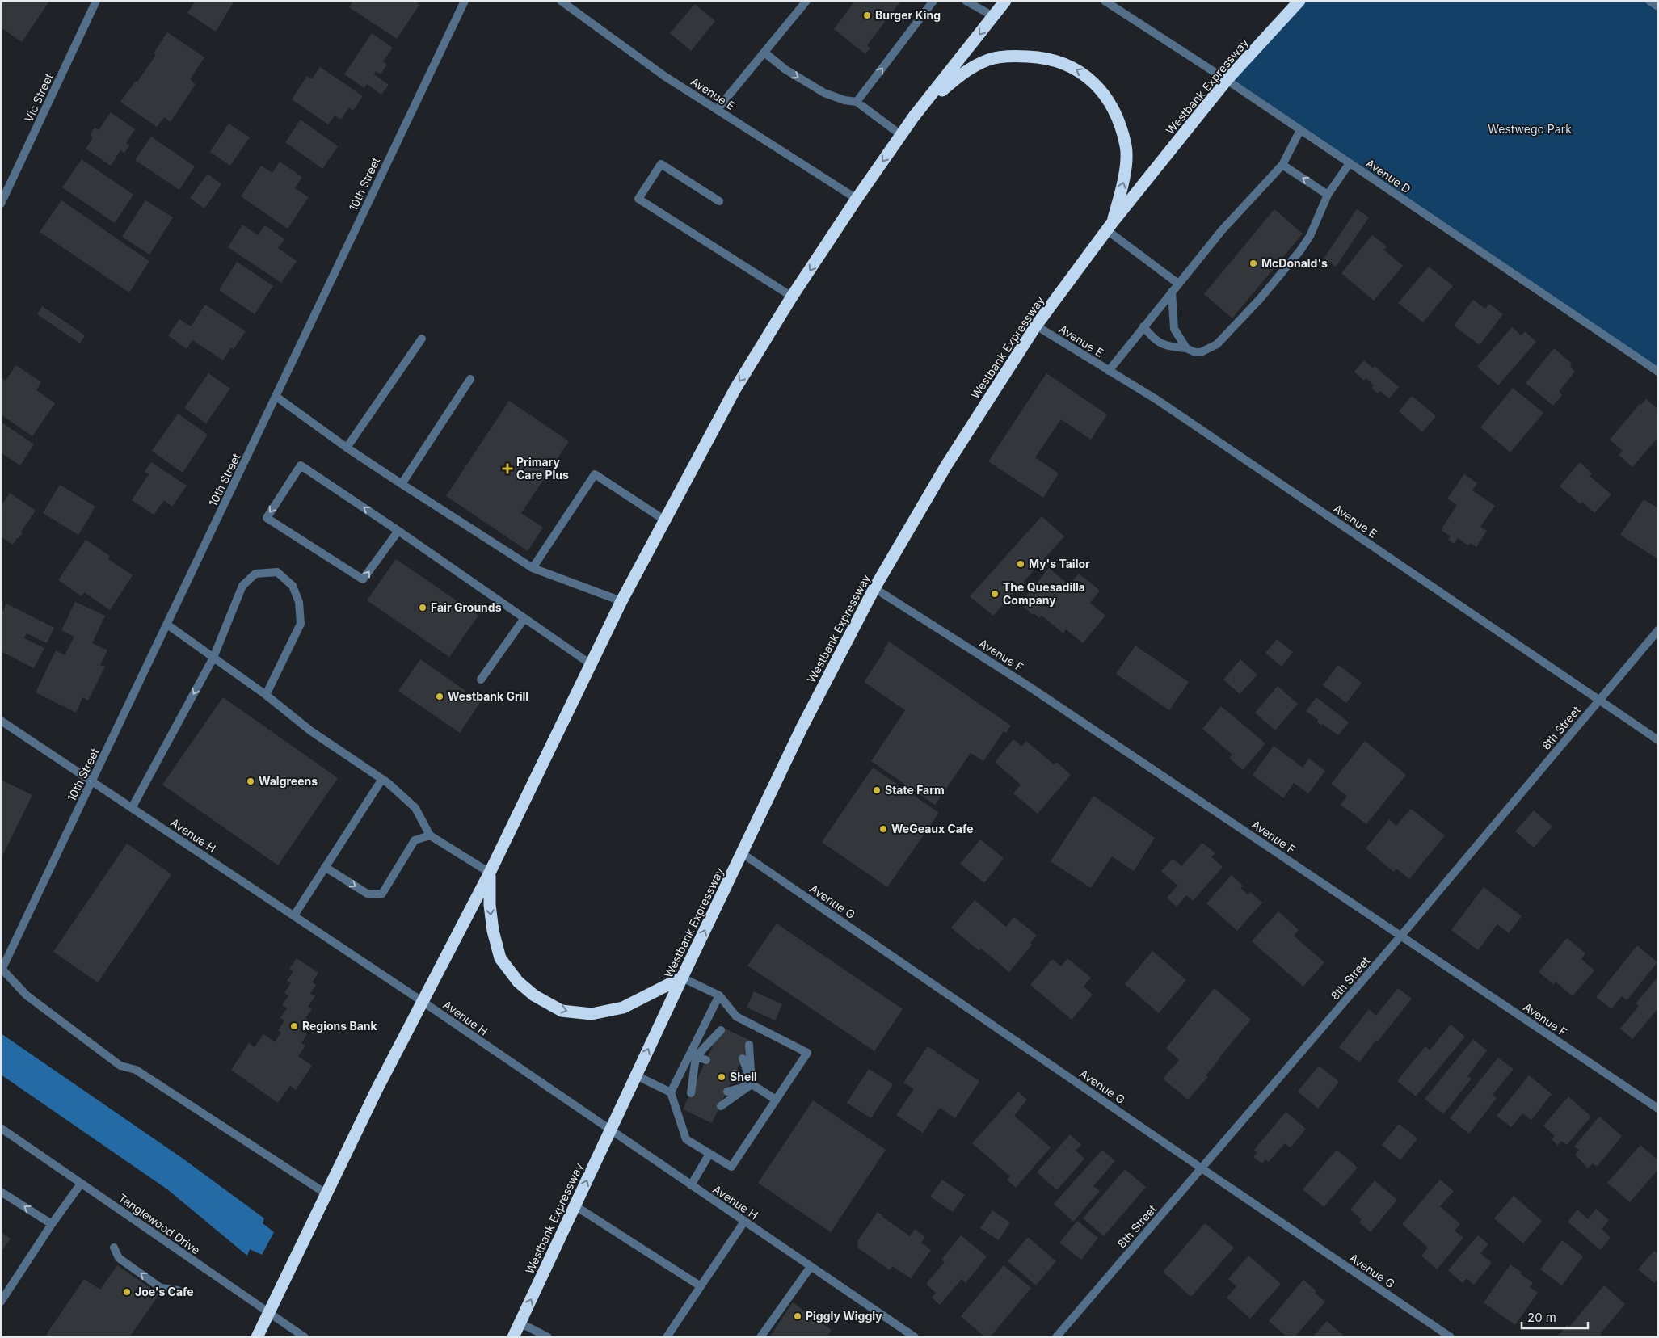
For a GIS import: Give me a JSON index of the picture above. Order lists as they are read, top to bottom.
{
  "streets": {
    "highway": ["Westbank Expressway"],
    "street": [
      "Avenue E",
      "Vic Street",
      "Avenue D",
      "10th Street",
      "Avenue F",
      "8th Street",
      "Avenue H",
      "Avenue G",
      "Tanglewood Drive"
    ]
  },
  "crossings": [
    ["Westbank Expressway", "Avenue E"],
    ["Westbank Expressway", "Avenue D"],
    ["Westbank Expressway", "Avenue F"],
    ["Westbank Expressway", "Avenue H"],
    ["Westbank Expressway", "Avenue G"],
    ["Avenue E", "8th Street"],
    ["10th Street", "Avenue H"],
    ["Avenue F", "8th Street"],
    ["8th Street", "Avenue G"]
  ],
  "parks": ["Westwego Park"],
  "places": {
    "other": [
      "Burger King",
      "McDonald's",
      "My's Tailor",
      "The Quesadilla Company",
      "Fair Grounds",
      "Westbank Grill",
      "Walgreens",
      "State Farm",
      "WeGeaux Cafe",
      "Regions Bank",
      "Shell",
      "Joe's Cafe",
      "Piggly Wiggly"
    ],
    "health": ["Primary Care Plus"]
  },
  "scale_bar": "20 m"
}
